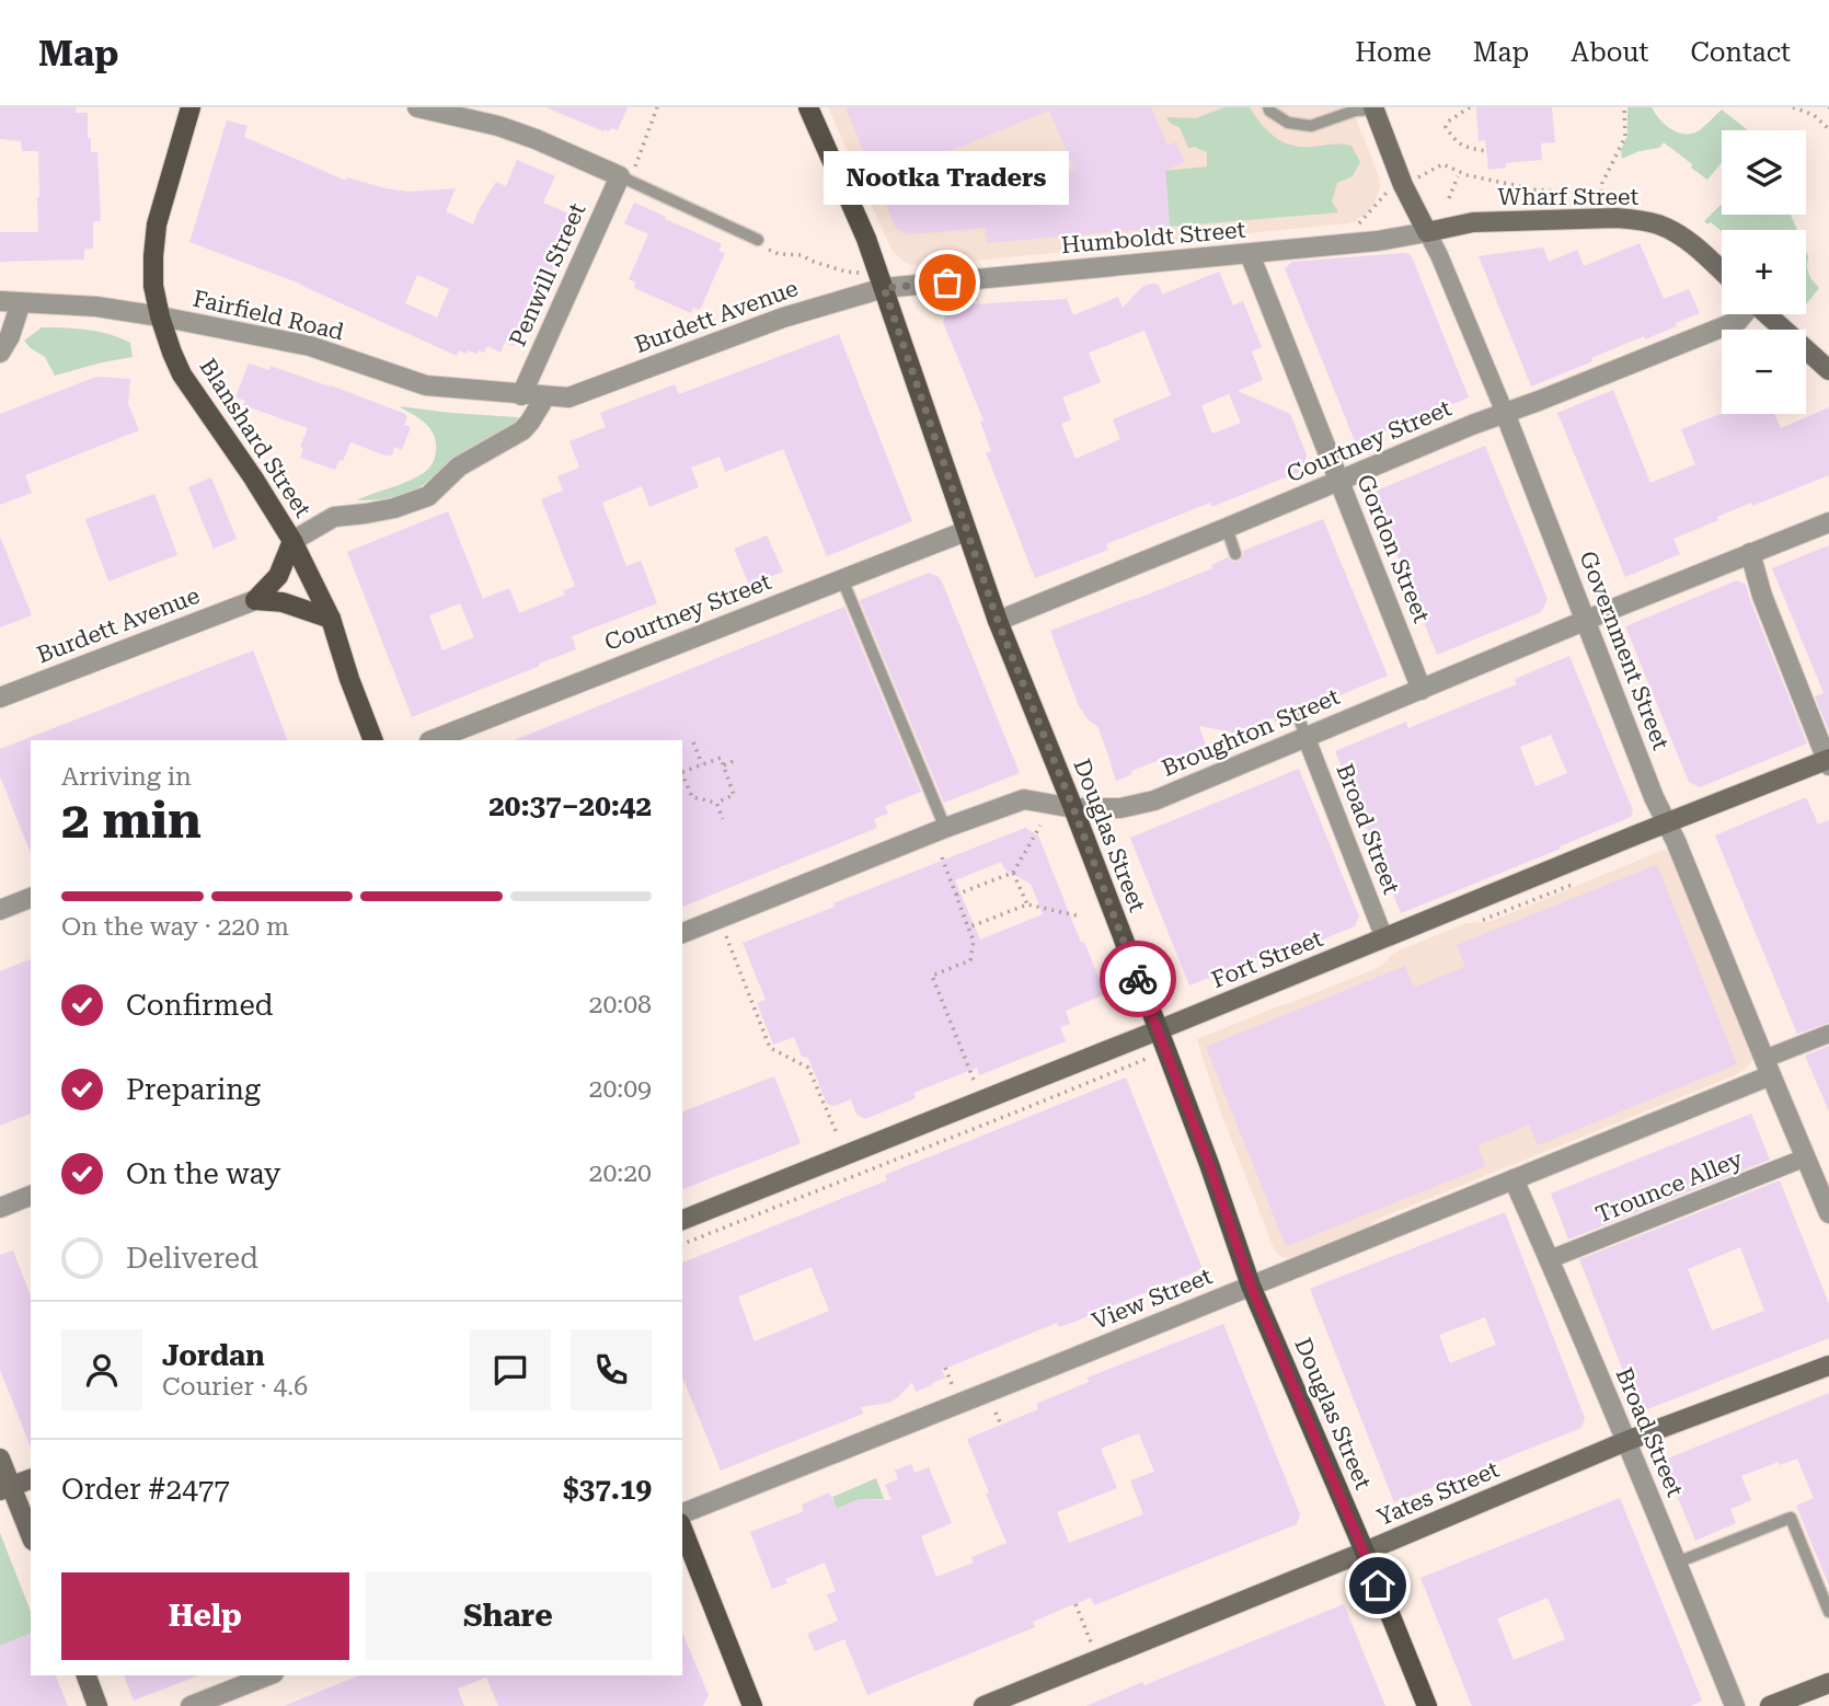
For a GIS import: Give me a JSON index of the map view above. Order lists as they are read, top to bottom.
{
  "streets": {
    "main road": [
      "Wharf Street",
      "Blanshard Street",
      "Government Street",
      "Douglas Street",
      "Fort Street",
      "Yates Street"
    ],
    "street": [
      "Humboldt Street",
      "Penwill Street",
      "Fairfield Road",
      "Burdett Avenue",
      "Courtney Street",
      "Gordon Street",
      "Broughton Street",
      "Broad Street",
      "Trounce Alley",
      "View Street"
    ]
  },
  "crossings": [
    ["Wharf Street", "Humboldt Street"],
    ["Wharf Street", "Government Street"],
    ["Humboldt Street", "Burdett Avenue"],
    ["Humboldt Street", "Gordon Street"],
    ["Humboldt Street", "Government Street"],
    ["Humboldt Street", "Douglas Street"],
    ["Penwill Street", "Fairfield Road"],
    ["Fairfield Road", "Burdett Avenue"],
    ["Fairfield Road", "Blanshard Street"],
    ["Burdett Avenue", "Douglas Street"],
    ["Courtney Street", "Gordon Street"],
    ["Courtney Street", "Government Street"],
    ["Courtney Street", "Douglas Street"],
    ["Gordon Street", "Broughton Street"],
    ["Government Street", "Broughton Street"],
    ["Government Street", "Fort Street"],
    ["Government Street", "Trounce Alley"],
    ["Government Street", "View Street"],
    ["Broughton Street", "Broad Street"],
    ["Broughton Street", "Douglas Street"],
    ["Broad Street", "Fort Street"],
    ["Broad Street", "Trounce Alley"],
    ["Broad Street", "View Street"],
    ["Broad Street", "Yates Street"],
    ["Douglas Street", "Fort Street"],
    ["Douglas Street", "View Street"],
    ["Douglas Street", "Yates Street"]
  ],
  "places": ["Nootka Traders"],
  "page": {
    "header": "Map",
    "nav": [
      "Home",
      "Map",
      "About",
      "Contact"
    ],
    "map_buttons": ["+", "−"],
    "bubble": "Nootka Traders",
    "heading": ["2 min", "Arriving in", "20:37–20:42"],
    "panel": [
      "Jordan",
      "Courier · 4.6",
      "Order #2477",
      "$37.19"
    ],
    "bar": "On the way · 220 m",
    "list": [
      ["Confirmed", "20:08"],
      ["Preparing", "20:09"],
      ["On the way", "20:20"],
      "Delivered"
    ],
    "buttons": ["Help", "Share"]
  }
}
